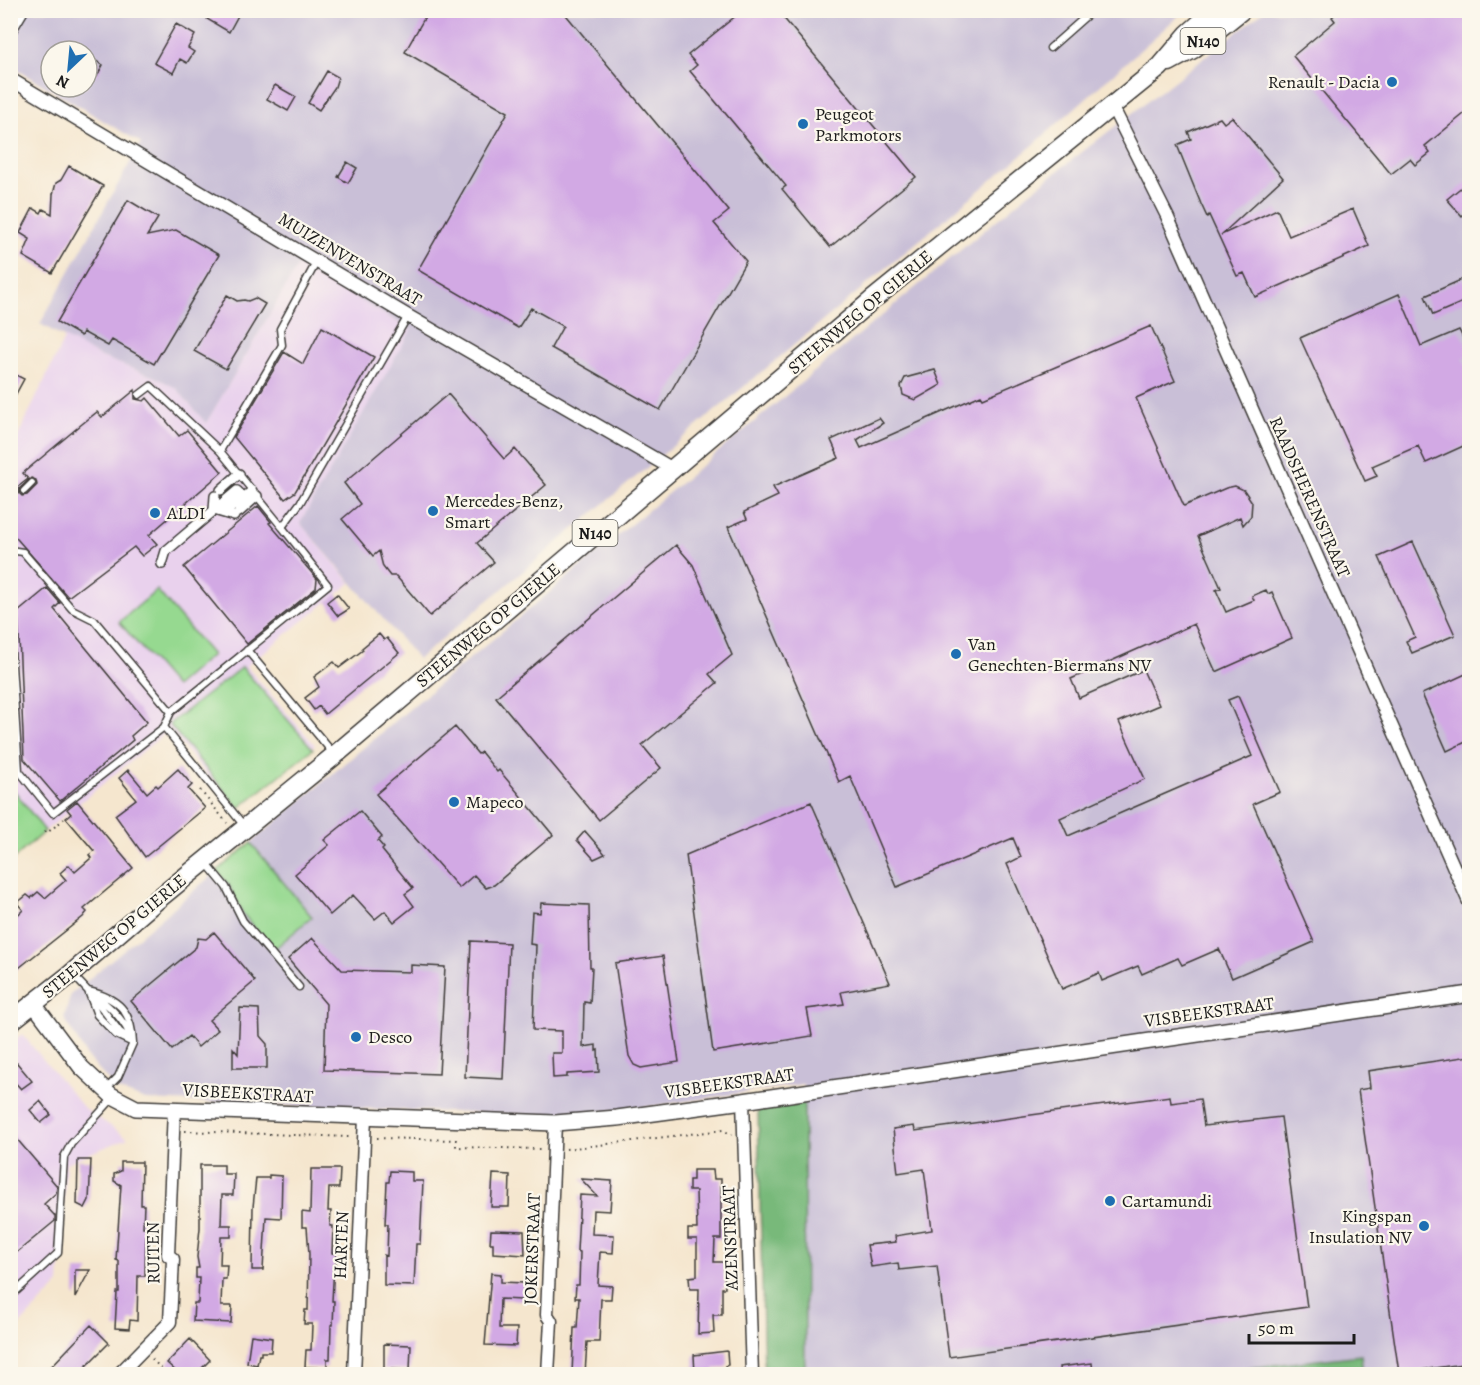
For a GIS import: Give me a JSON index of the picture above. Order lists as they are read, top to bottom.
{
  "streets": {
    "main road": ["N140", "STEENWEG OP GIERLE"],
    "street": [
      "MUIZENVENSTRAAT",
      "RAADSHERENSTRAAT",
      "VISBEEKSTRAAT",
      "AZENSTRAAT",
      "HARTEN",
      "JOKERSTRAAT",
      "RUITEN"
    ]
  },
  "crossings": [
    ["MUIZENVENSTRAAT", "STEENWEG OP GIERLE"],
    ["STEENWEG OP GIERLE", "RAADSHERENSTRAAT"],
    ["STEENWEG OP GIERLE", "VISBEEKSTRAAT"],
    ["VISBEEKSTRAAT", "AZENSTRAAT"],
    ["VISBEEKSTRAAT", "HARTEN"],
    ["VISBEEKSTRAAT", "JOKERSTRAAT"],
    ["VISBEEKSTRAAT", "RUITEN"]
  ],
  "places": [
    "Renault - Dacia",
    "Peugeot Parkmotors",
    "Mercedes-Benz, Smart",
    "ALDI",
    "Van Genechten-Biermans NV",
    "Mapeco",
    "Desco",
    "Cartamundi",
    "Kingspan Insulation NV"
  ],
  "scale_bar": "50 m",
  "north": "bottom left"
}
